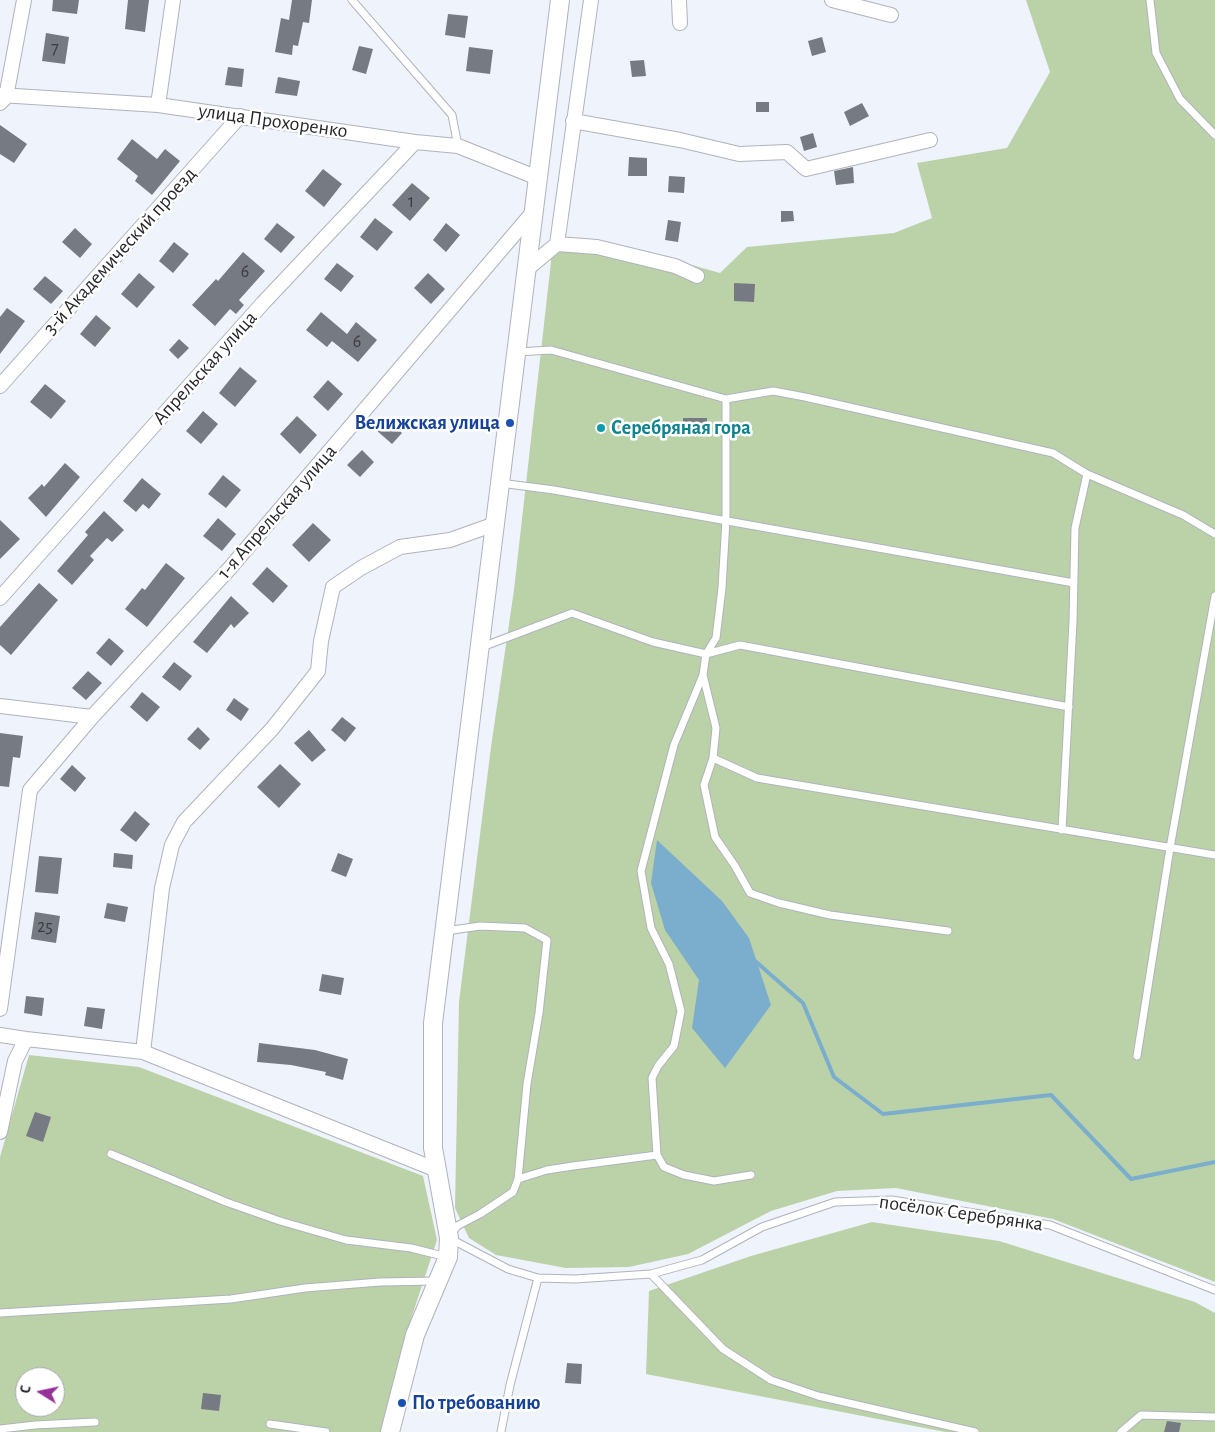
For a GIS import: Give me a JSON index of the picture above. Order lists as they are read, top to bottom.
{
  "streets": {
    "street": [
      "улица Прохоренко",
      "3-й Академический проезд",
      "Апрельская улица",
      "1-я Апрельская улица"
    ],
    "lane": ["посёлок Серебрянка"]
  },
  "crossings": [
    ["улица Прохоренко", "3-й Академический проезд"],
    ["улица Прохоренко", "Апрельская улица"]
  ],
  "places": ["Велижская улица", "Серебряная гора", "По требованию"],
  "house_numbers": [
    "7",
    "1",
    "6",
    "6",
    "25"
  ],
  "north": "left"
}
